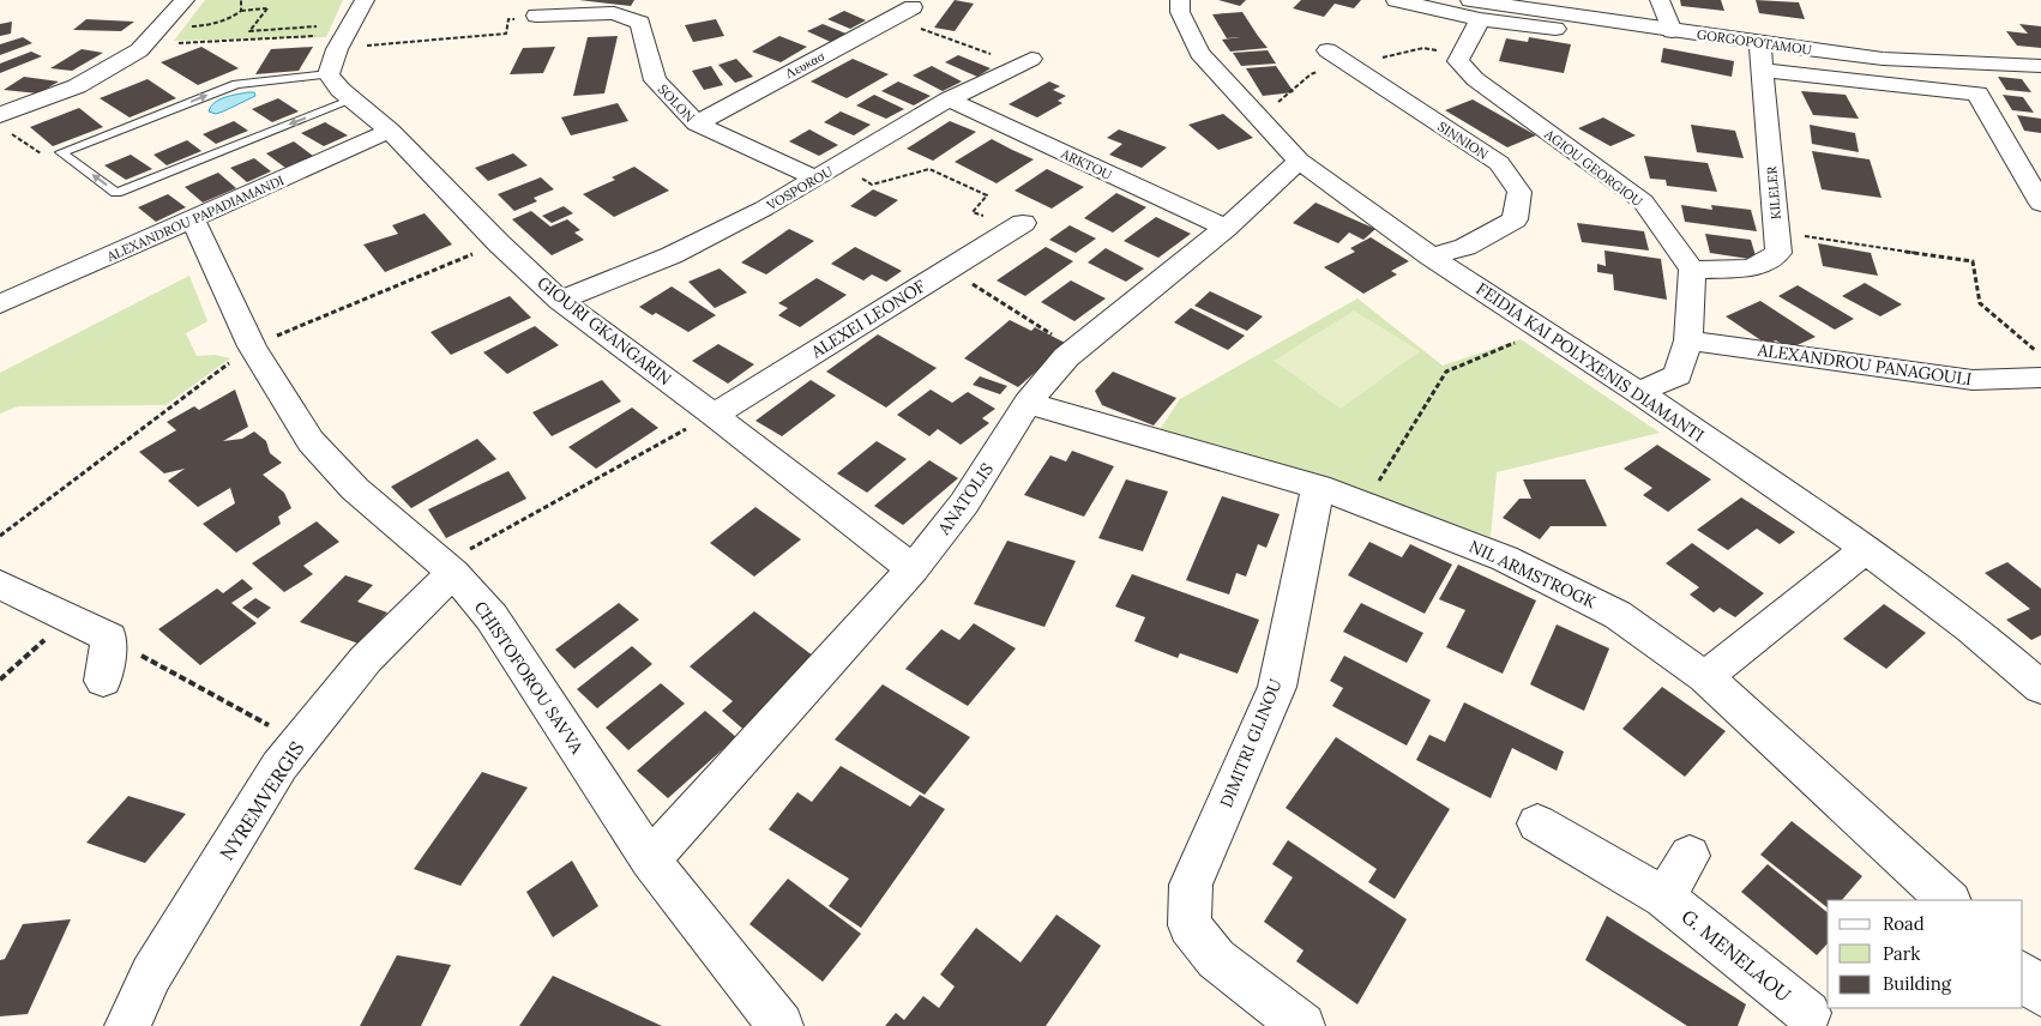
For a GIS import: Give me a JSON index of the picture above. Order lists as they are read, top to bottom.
{
  "streets": {
    "street": [
      "GORGOPOTAMOU",
      "Λευκασ",
      "SOLON",
      "SINNION",
      "ARKTOU",
      "AGIOU GEORGIOU",
      "VOSPOROU",
      "KILELER",
      "ALEXANDROU PAPADIAMANDI",
      "ALEXEI LEONOF",
      "GIOURI GKANGARIN",
      "FEIDIA KAI POLYXENIS DIAMANTI",
      "ALEXANDROU PANAGOULI",
      "ANATOLIS",
      "NIL ARMSTROGK",
      "CHISTOFOROU SAVVA",
      "DIMITRI GLINOU",
      "NYREMVERGIS",
      "G. MENELAOU"
    ]
  },
  "crossings": [
    ["GORGOPOTAMOU", "AGIOU GEORGIOU"],
    ["GORGOPOTAMOU", "KILELER"],
    ["Λευκασ", "SOLON"],
    ["SOLON", "VOSPOROU"],
    ["SINNION", "FEIDIA KAI POLYXENIS DIAMANTI"],
    ["ARKTOU", "VOSPOROU"],
    ["ARKTOU", "ANATOLIS"],
    ["AGIOU GEORGIOU", "KILELER"],
    ["VOSPOROU", "GIOURI GKANGARIN"],
    ["ALEXANDROU PAPADIAMANDI", "GIOURI GKANGARIN"],
    ["ALEXANDROU PAPADIAMANDI", "CHISTOFOROU SAVVA"],
    ["ALEXEI LEONOF", "GIOURI GKANGARIN"],
    ["GIOURI GKANGARIN", "ANATOLIS"],
    ["FEIDIA KAI POLYXENIS DIAMANTI", "ANATOLIS"],
    ["ANATOLIS", "NIL ARMSTROGK"],
    ["ANATOLIS", "CHISTOFOROU SAVVA"],
    ["NIL ARMSTROGK", "DIMITRI GLINOU"],
    ["CHISTOFOROU SAVVA", "NYREMVERGIS"]
  ],
  "legend": ["Road", "Park", "Building"]
}
